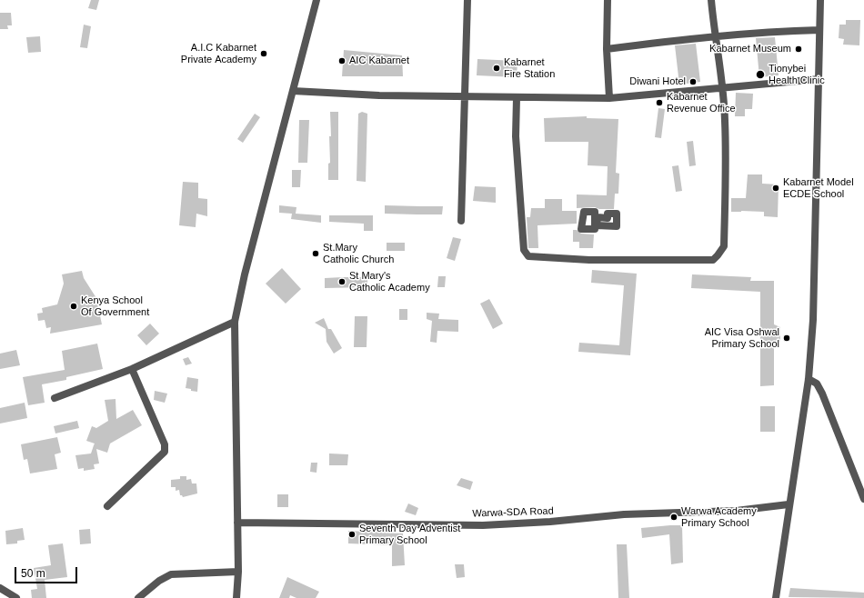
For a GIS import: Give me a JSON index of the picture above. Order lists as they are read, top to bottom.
{
  "streets": {
    "street": ["Warwa-SDA Road"]
  },
  "places": [
    "Kabarnet Museum",
    "A.I.C Kabarnet Private Academy",
    "AIC Kabarnet",
    "Kabarnet Fire Station",
    "Tionybei Health Clinic",
    "Diwani Hotel",
    "Kabarnet Revenue Office",
    "Kabarnet Model ECDE School",
    "St.Mary Catholic Church",
    "St Mary's Catholic Academy",
    "Kenya School Of Government",
    "AIC Visa Oshwal Primary School",
    "Warwa Academy Primary School",
    "Seventh Day Adventist Primary School"
  ],
  "scale_bar": "50 m"
}
